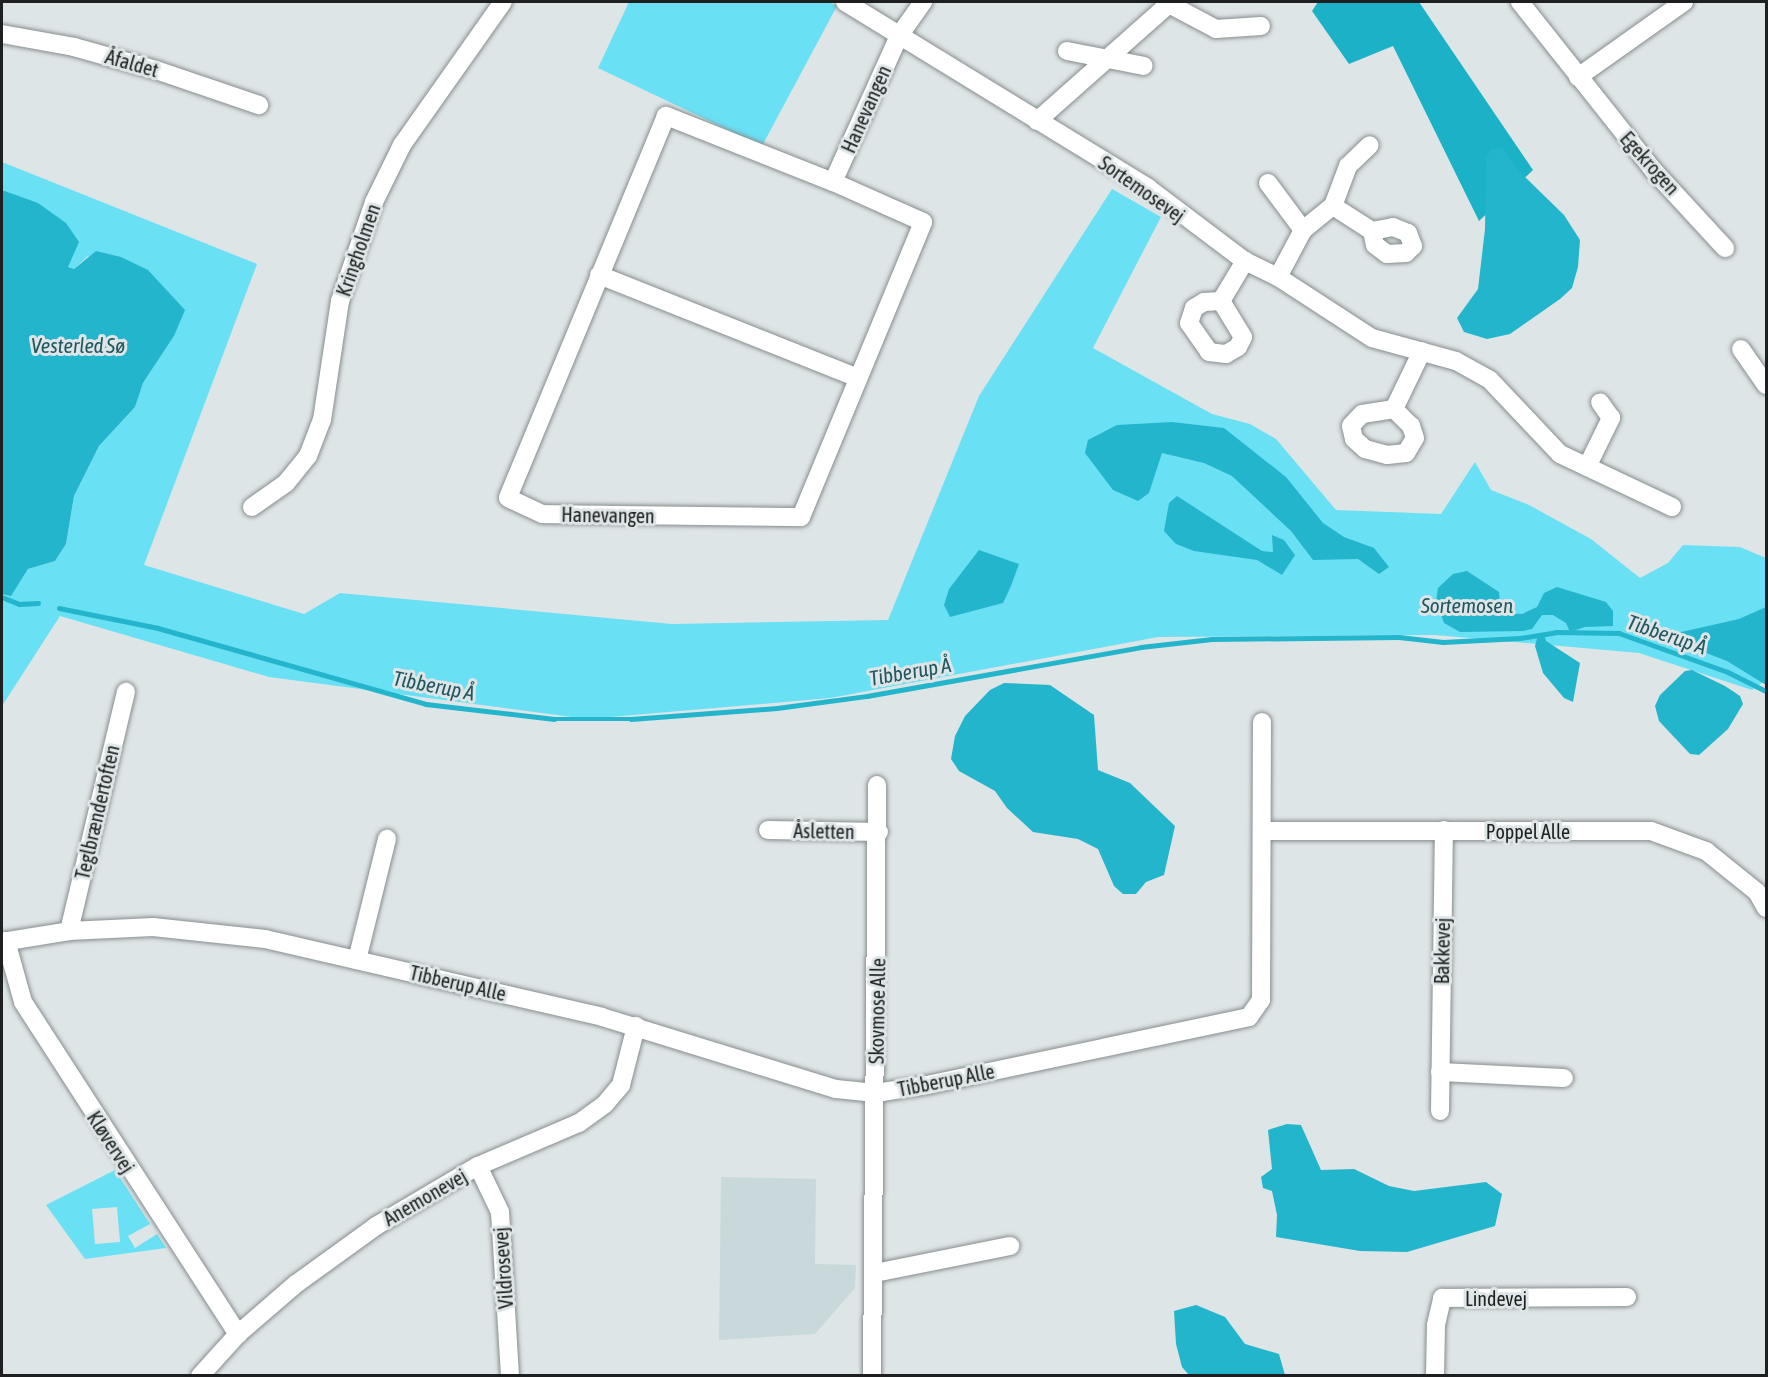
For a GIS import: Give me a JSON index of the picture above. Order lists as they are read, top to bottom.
{
  "streets": {
    "street": [
      "Åfaldet",
      "Hanevangen",
      "Egekrogen",
      "Sortemosevej",
      "Kringholmen",
      "Teglbrændertoften",
      "Åsletten",
      "Poppel Alle",
      "Bakkevej",
      "Tibberup Alle",
      "Skovmose Alle",
      "Kløvervej",
      "Anemonevej",
      "Vildrosevej",
      "Lindevej"
    ]
  },
  "crossings": [
    ["Hanevangen", "Sortemosevej"],
    ["Teglbrændertoften", "Tibberup Alle"],
    ["Åsletten", "Skovmose Alle"],
    ["Poppel Alle", "Bakkevej"],
    ["Poppel Alle", "Tibberup Alle"],
    ["Tibberup Alle", "Skovmose Alle"],
    ["Tibberup Alle", "Kløvervej"],
    ["Tibberup Alle", "Anemonevej"],
    ["Kløvervej", "Anemonevej"],
    ["Anemonevej", "Vildrosevej"]
  ],
  "water": ["Vesterled Sø", "Sortemosen", "Tibberup Å"]
}
